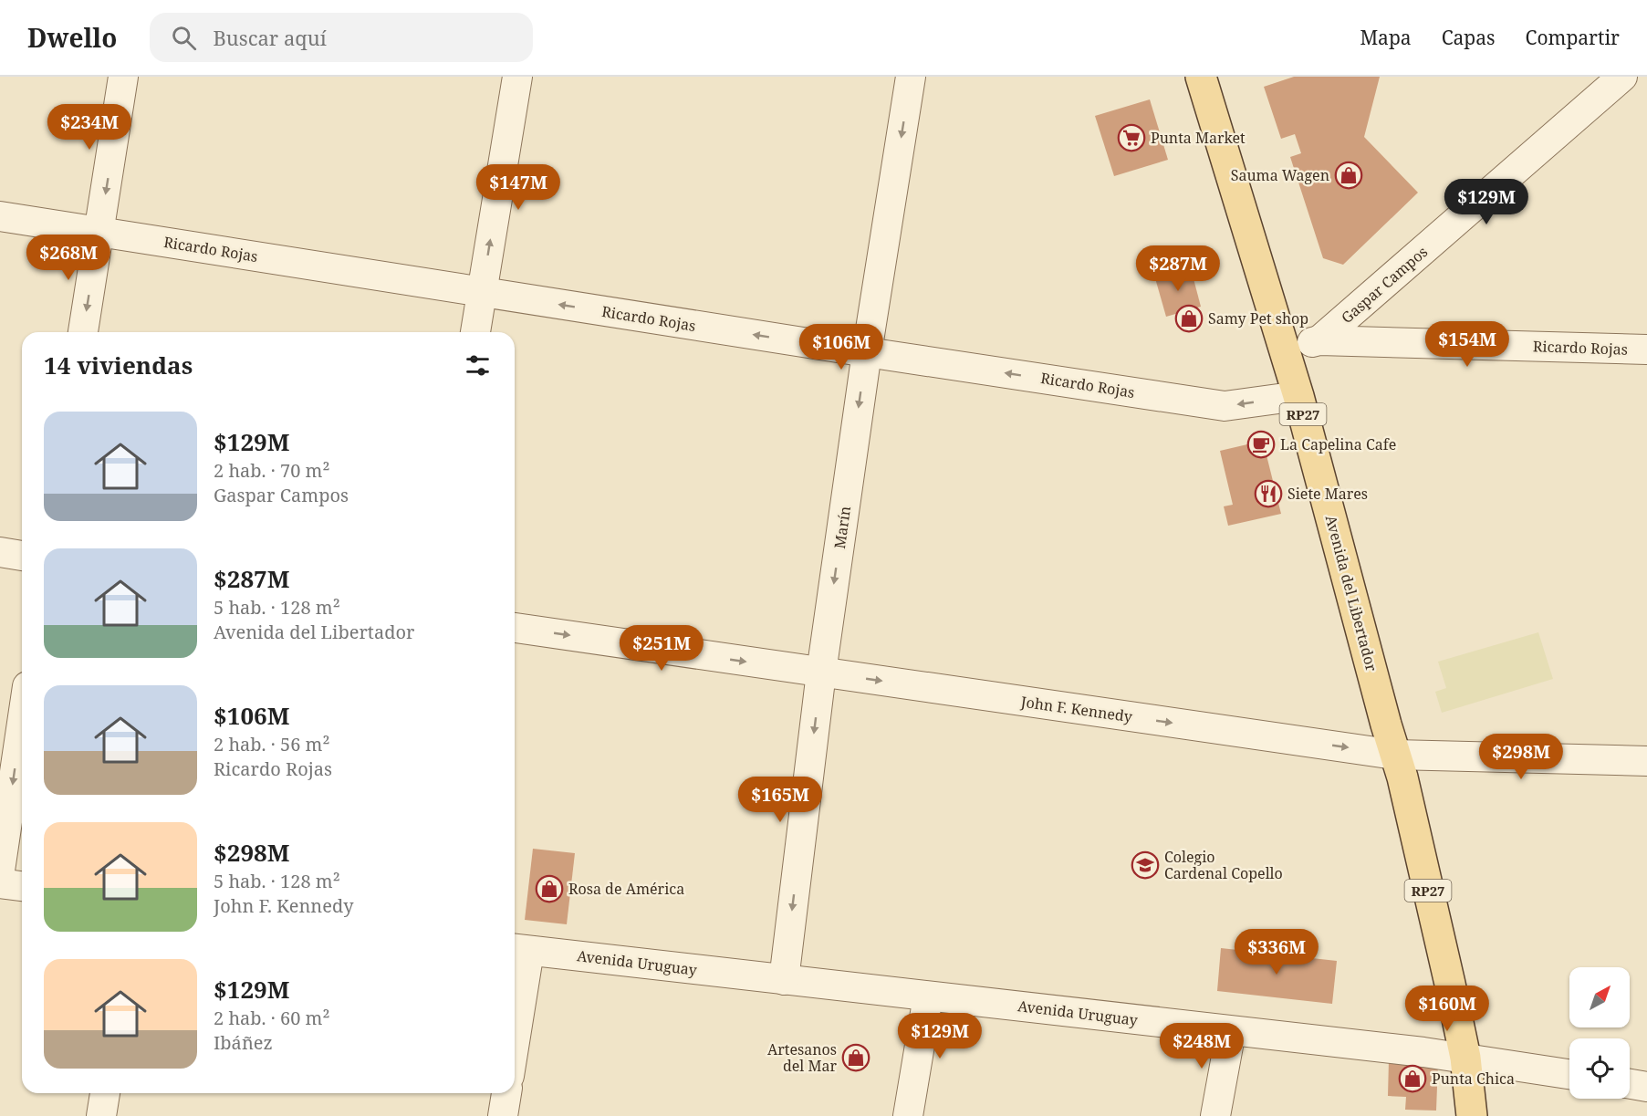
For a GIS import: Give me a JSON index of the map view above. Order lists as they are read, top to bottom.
{
  "streets": {
    "main road": ["RP27", "Avenida del Libertador"],
    "street": [
      "Ricardo Rojas",
      "Gaspar Campos",
      "Marín",
      "John F. Kennedy",
      "Avenida Uruguay"
    ]
  },
  "crossings": [
    ["Ricardo Rojas", "Gaspar Campos"],
    ["Ricardo Rojas", "Marín"],
    ["Ricardo Rojas", "Avenida del Libertador"],
    ["Marín", "John F. Kennedy"],
    ["Marín", "Avenida Uruguay"],
    ["Avenida del Libertador", "John F. Kennedy"],
    ["Avenida del Libertador", "Avenida Uruguay"]
  ],
  "one_way": ["Ricardo Rojas", "Marín", "John F. Kennedy"],
  "places": {
    "supermarket": ["Punta Market"],
    "shop": [
      "Sauma Wagen",
      "Samy Pet shop",
      "Rosa de América",
      "Artesanos del Mar",
      "Punta Chica"
    ],
    "cafe": ["La Capelina Cafe"],
    "restaurant": ["Siete Mares"],
    "school or university": ["Colegio Cardenal Copello"]
  },
  "north": "top right",
  "page": {
    "header": "Dwello",
    "search": "Buscar aquí",
    "nav": ["Mapa", "Capas", "Compartir"],
    "price": [
      "$234M",
      "$147M",
      "$129M",
      "$268M",
      "$287M",
      "$154M",
      "$106M",
      "$251M",
      "$298M",
      "$165M",
      "$336M",
      "$160M",
      "$129M",
      "$248M"
    ],
    "heading": "14 viviendas",
    "list": [
      {
        "name": "$129M",
        "note": "2 hab. · 70 m² · Gaspar Campos"
      },
      {
        "name": "$287M",
        "note": "5 hab. · 128 m² · Avenida del Libertador"
      },
      {
        "name": "$106M",
        "note": "2 hab. · 56 m² · Ricardo Rojas"
      },
      {
        "name": "$298M",
        "note": "5 hab. · 128 m² · John F. Kennedy"
      },
      {
        "name": "$129M",
        "note": "2 hab. · 60 m² · Ibáñez"
      }
    ]
  }
}
